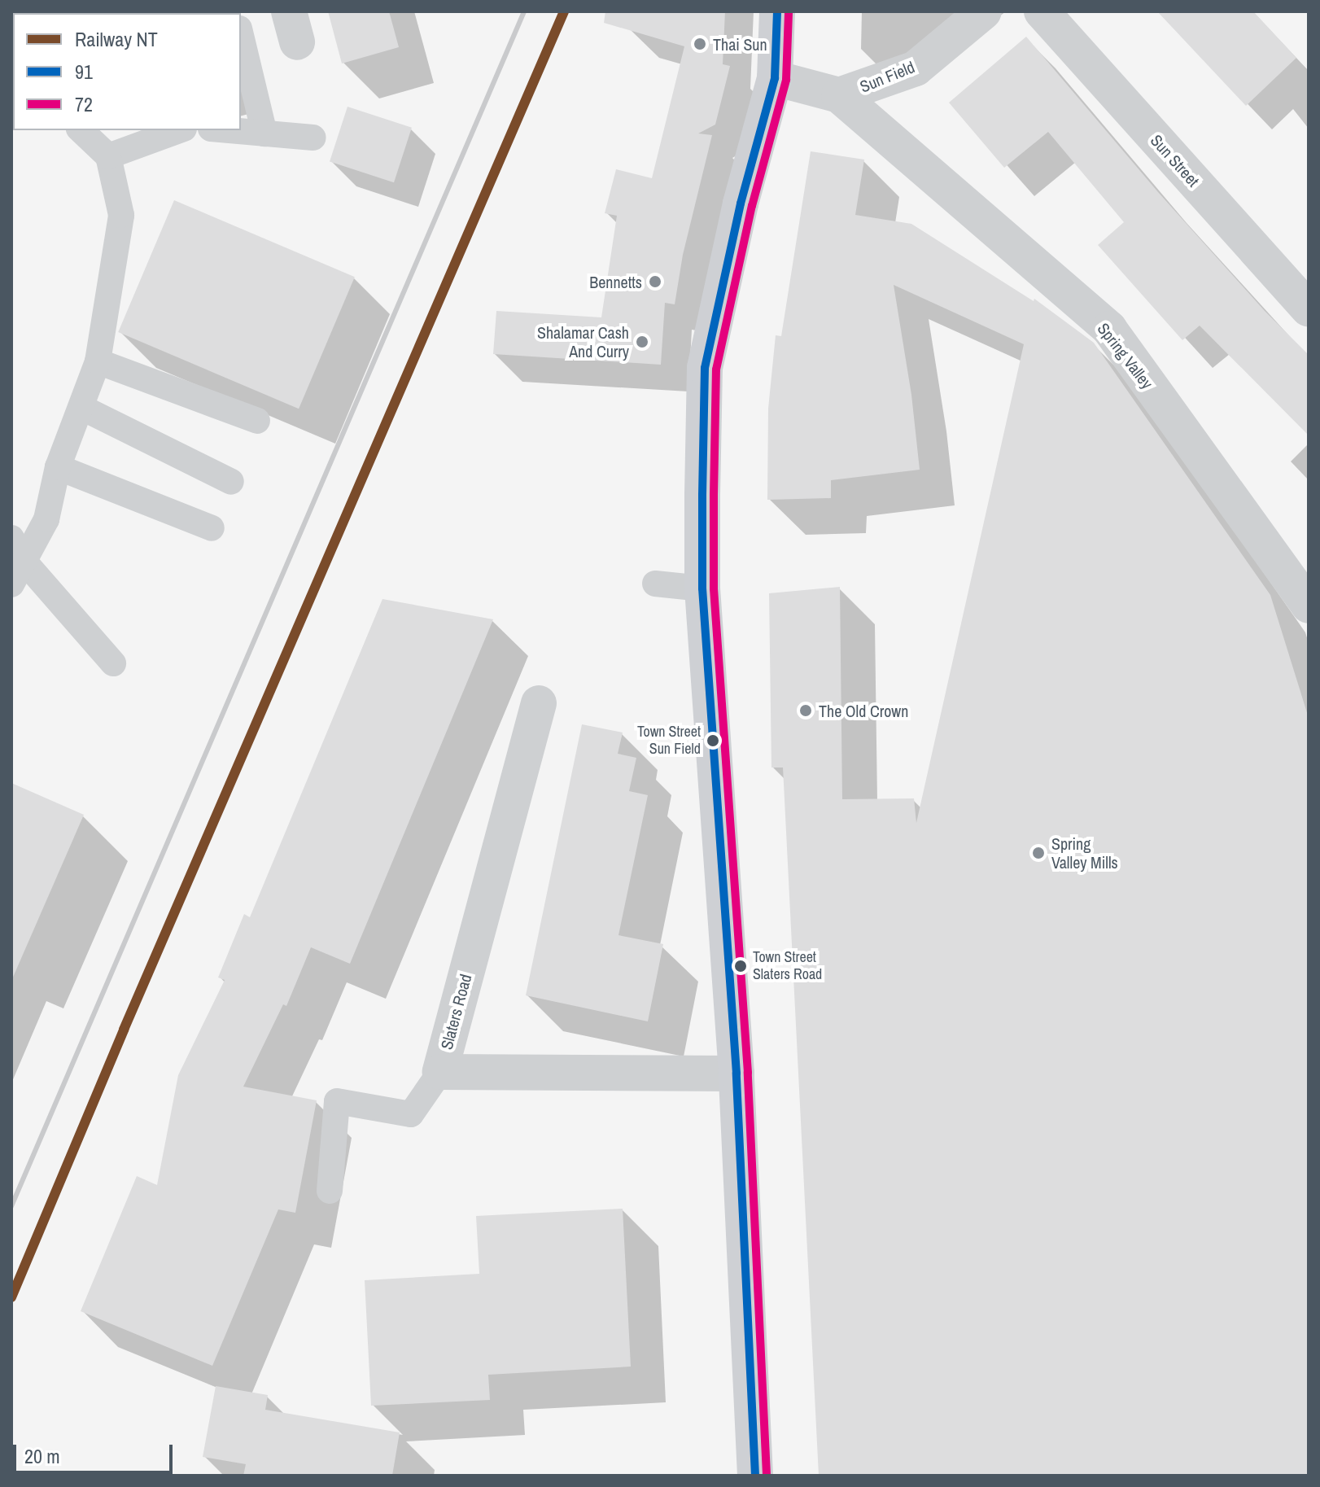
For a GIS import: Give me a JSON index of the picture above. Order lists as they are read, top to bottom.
{
  "streets": {
    "street": [
      "Sun Field",
      "Sun Street",
      "Spring Valley",
      "Slaters Road"
    ]
  },
  "crossings": [
    ["Sun Field", "Spring Valley"]
  ],
  "places": [
    "Thai Sun",
    "Bennetts",
    "Shalamar Cash And Curry",
    "The Old Crown",
    "Town Street Sun Field",
    "Spring Valley Mills",
    "Town Street Slaters Road"
  ],
  "lines": ["rail line NT", "transit line 91", "transit line 72"],
  "legend": ["Railway NT", "91", "72"],
  "scale_bar": "20 m"
}
